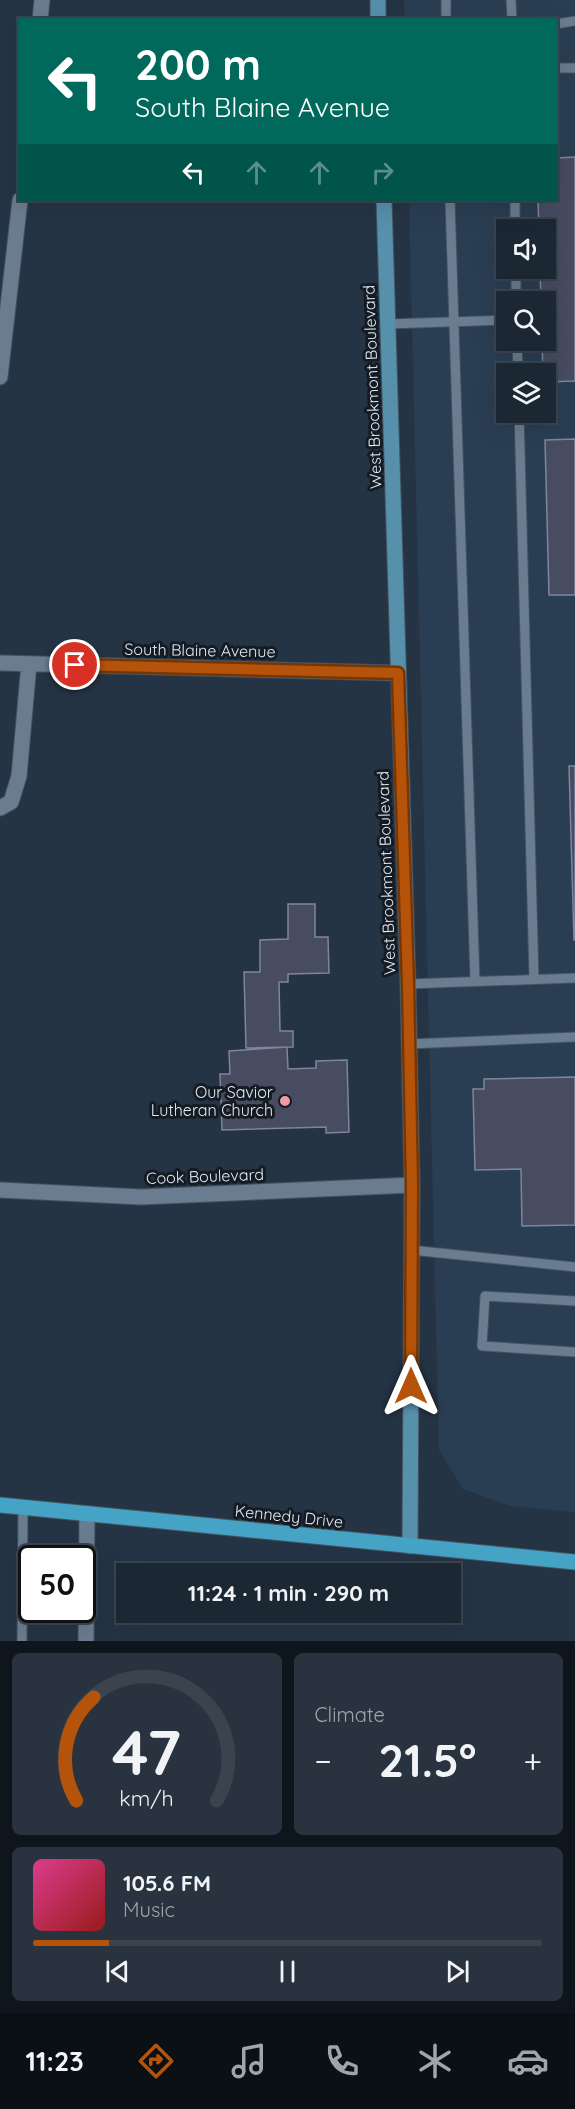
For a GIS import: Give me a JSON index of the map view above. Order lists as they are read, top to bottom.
{
  "streets": {
    "main road": ["West Brookmont Boulevard", "Kennedy Drive"],
    "street": ["South Blaine Avenue", "Cook Boulevard"]
  },
  "crossings": [
    ["West Brookmont Boulevard", "South Blaine Avenue"],
    ["West Brookmont Boulevard", "Cook Boulevard"],
    ["West Brookmont Boulevard", "Kennedy Drive"]
  ],
  "places": ["Our Savior Lutheran Church"],
  "page": {
    "turn": ["200 m", "South Blaine Avenue"],
    "limit": "50",
    "trip": "11:24 · 1 min · 290 m",
    "tile": "Climate",
    "heat": ["−", "21.5°", "+"],
    "song": ["105.6 FM", "Music"],
    "tabs": "11:23",
    "gauge": ["47", "km/h"]
  }
}
